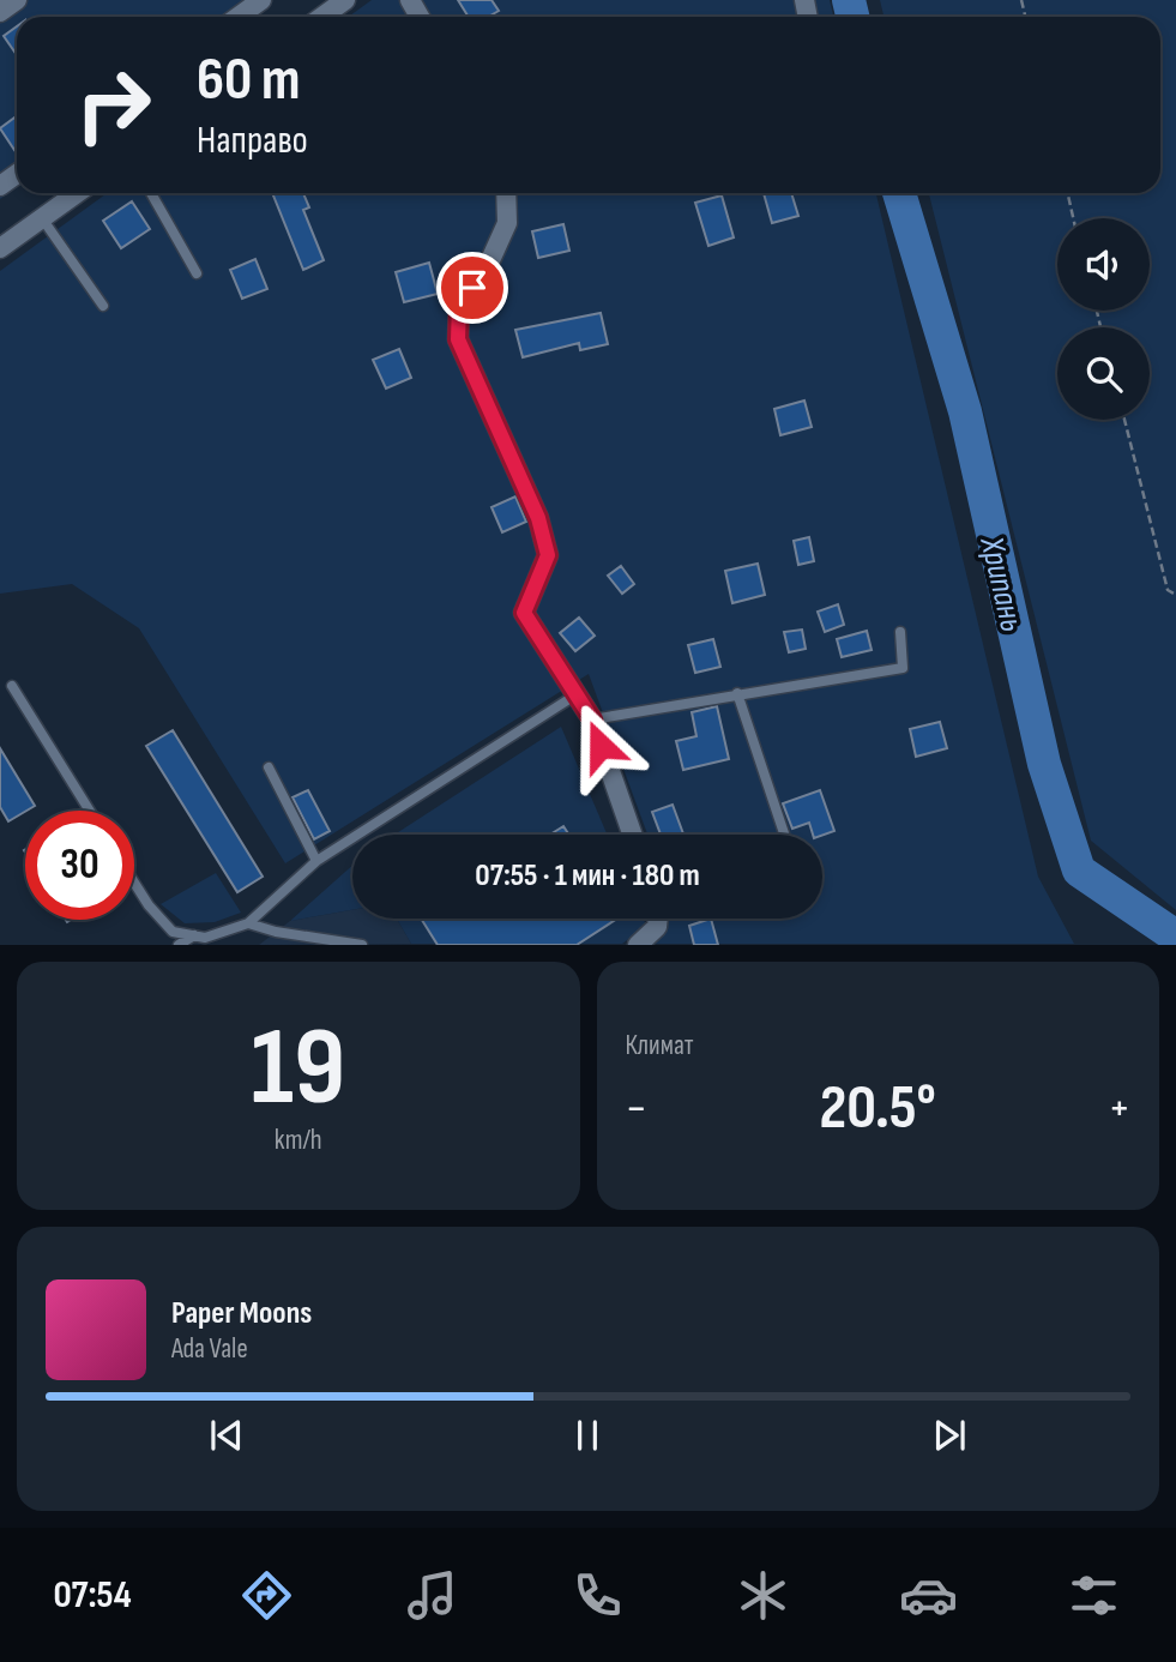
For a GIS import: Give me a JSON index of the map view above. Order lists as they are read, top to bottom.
{
  "water": ["Хрипань"],
  "page": {
    "turn": ["60 m", "Направо"],
    "limit": "30",
    "trip": "07:55 · 1 мин · 180 m",
    "tile": [
      ["19", "km/h"],
      "Климат"
    ],
    "heat": ["−", "20.5°", "+"],
    "song": ["Paper Moons", "Ada Vale"],
    "tabs": "07:54"
  }
}
